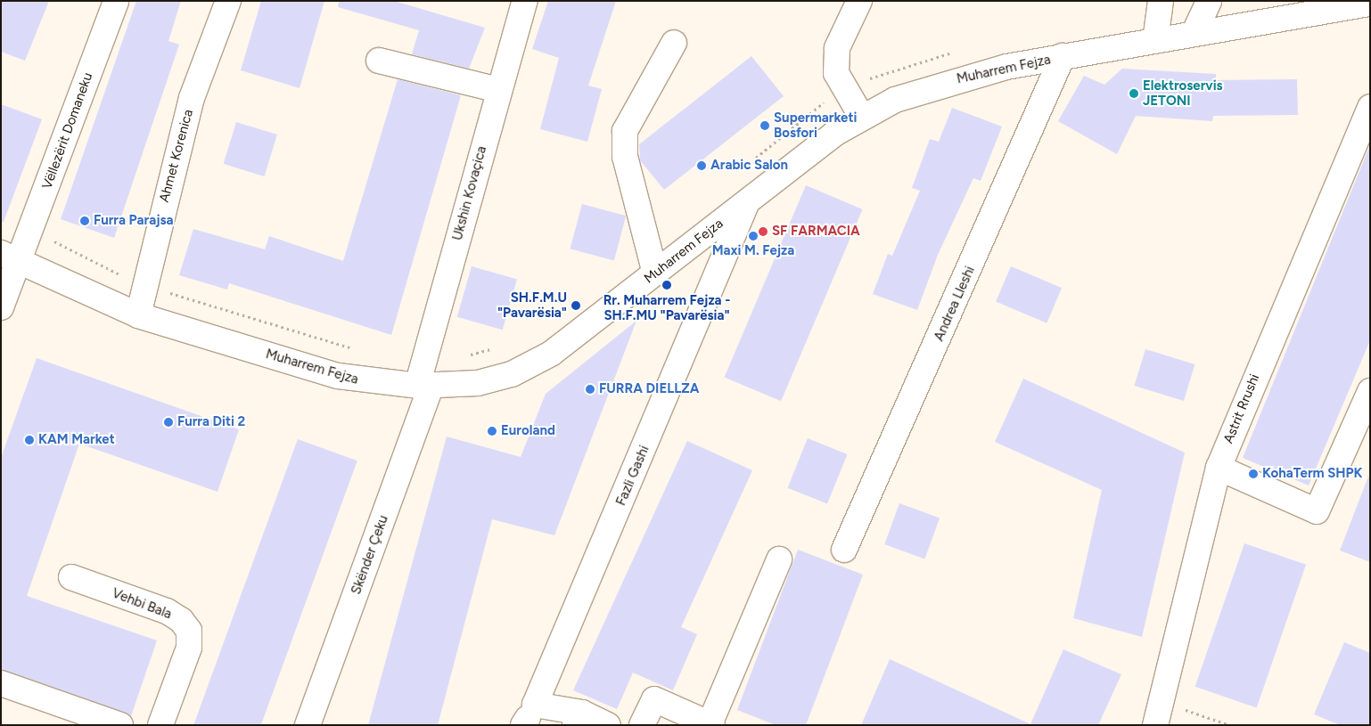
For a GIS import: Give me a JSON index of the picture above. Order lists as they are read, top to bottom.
{
  "streets": {
    "street": [
      "Muharrem Fejza",
      "Vëllezërit Domaneku",
      "Ahmet Korenica",
      "Ukshin Kovaçica",
      "Andrea Lleshi",
      "Astrit Rrushi",
      "Fazli Gashi",
      "Skënder Çeku",
      "Vehbi Bala"
    ]
  },
  "crossings": [
    ["Muharrem Fejza", "Vëllezërit Domaneku"],
    ["Muharrem Fejza", "Ahmet Korenica"],
    ["Muharrem Fejza", "Ukshin Kovaçica"],
    ["Muharrem Fejza", "Andrea Lleshi"],
    ["Muharrem Fejza", "Fazli Gashi"],
    ["Muharrem Fejza", "Skënder Çeku"],
    ["Ukshin Kovaçica", "Skënder Çeku"]
  ],
  "places": [
    "Elektroservis JETONI",
    "Supermarketi Bosfori",
    "Arabic Salon",
    "Furra Parajsa",
    "SF FARMACIA",
    "Maxi M. Fejza",
    "Rr. Muharrem Fejza - SH.F.MU \"Pavarësia\"",
    "SH.F.M.U \"Pavarësia\"",
    "FURRA DIELLZA",
    "Furra Diti 2",
    "Euroland",
    "KAM Market",
    "KohaTerm SHPK"
  ]
}
